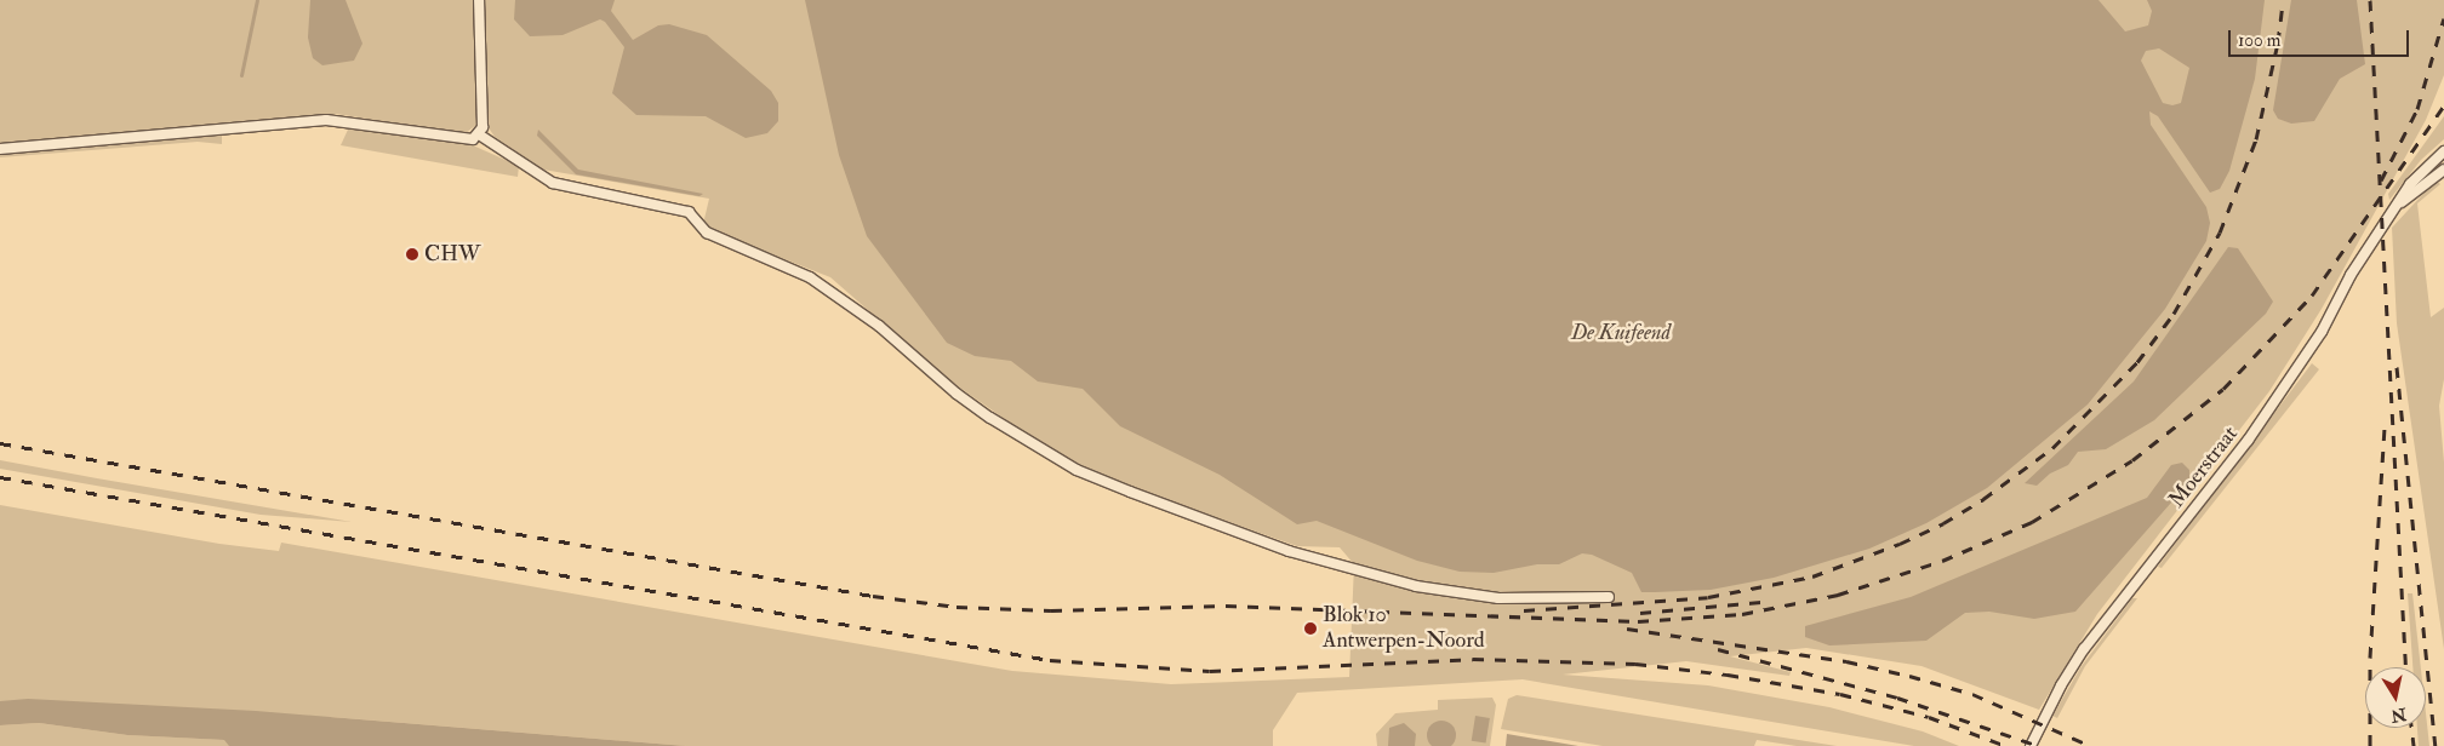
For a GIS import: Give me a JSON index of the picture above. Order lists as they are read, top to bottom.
{
  "streets": {
    "street": ["Moerstraat"]
  },
  "parks": ["De Kuifeend"],
  "places": ["CHW", "Blok 10 Antwerpen-Noord"],
  "scale_bar": "100 m",
  "north": "bottom"
}
